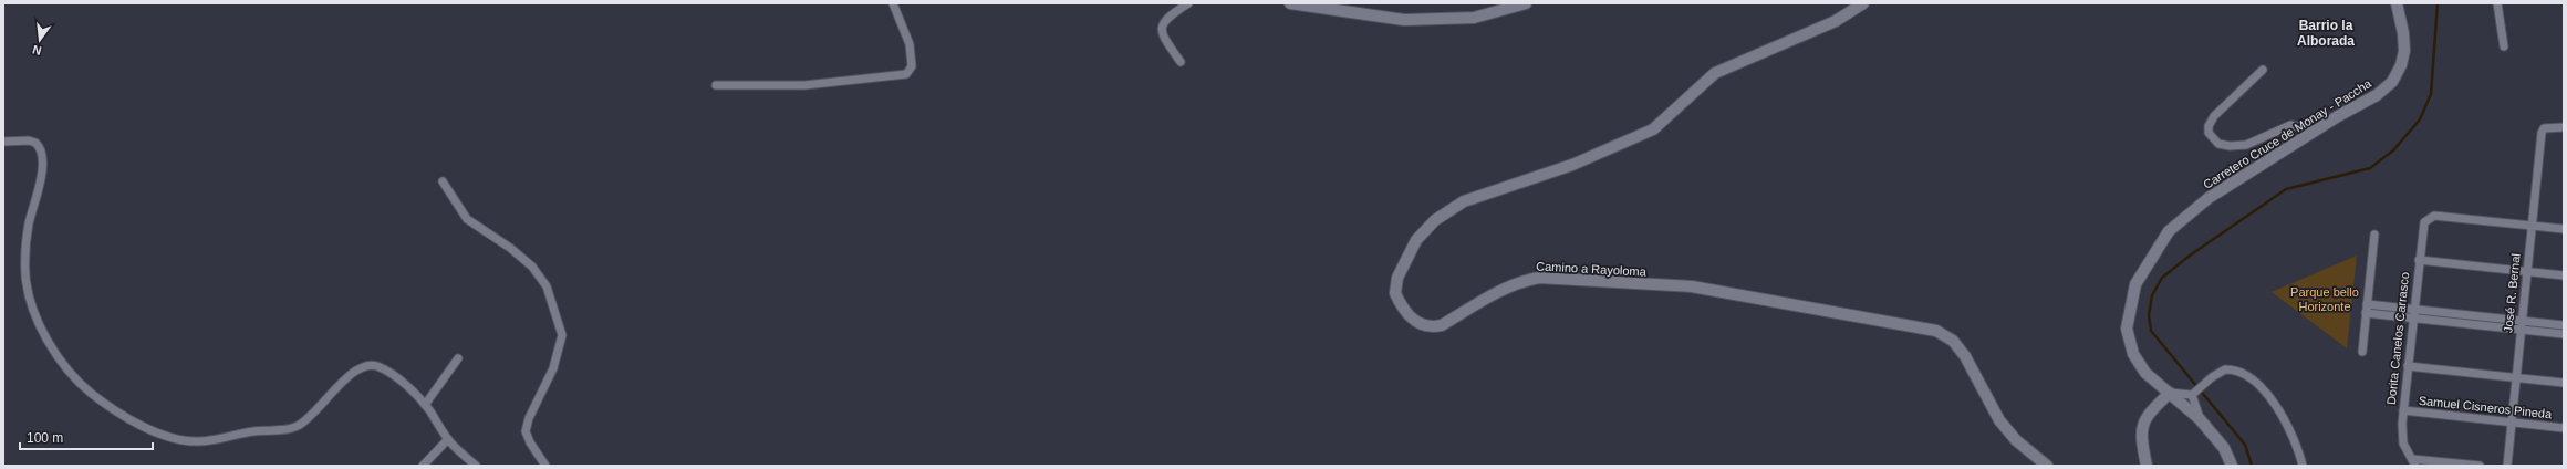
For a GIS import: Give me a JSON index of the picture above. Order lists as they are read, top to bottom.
{
  "streets": {
    "street": [
      "Carretero Cruce de Monay - Paccha",
      "Camino a Rayoloma",
      "José R. Bernal",
      "Dorita Canelos Carrasco",
      "Samuel Cisneros Pineda"
    ]
  },
  "crossings": [
    ["José R. Bernal", "Dorita Canelos Carrasco"],
    ["José R. Bernal", "Samuel Cisneros Pineda"],
    ["Dorita Canelos Carrasco", "Samuel Cisneros Pineda"]
  ],
  "districts": ["Barrio la Alborada"],
  "parks": ["Parque bello Horizonte"],
  "scale_bar": "100 m",
  "north": "bottom"
}
